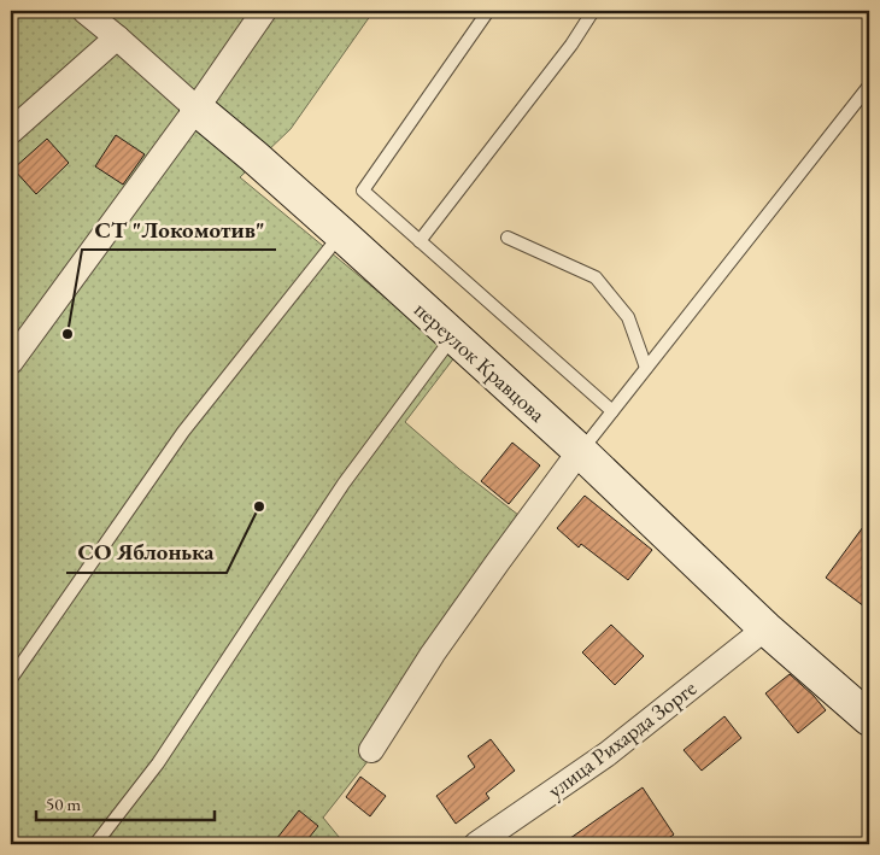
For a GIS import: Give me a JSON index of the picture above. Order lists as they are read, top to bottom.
{
  "streets": {
    "street": ["переулок Кравцова", "улица Рихарда Зорге"]
  },
  "crossings": [
    ["переулок Кравцова", "улица Рихарда Зорге"]
  ],
  "places": ["СТ \"Локомотив\"", "СО Яблонька"],
  "scale_bar": "50 m"
}
